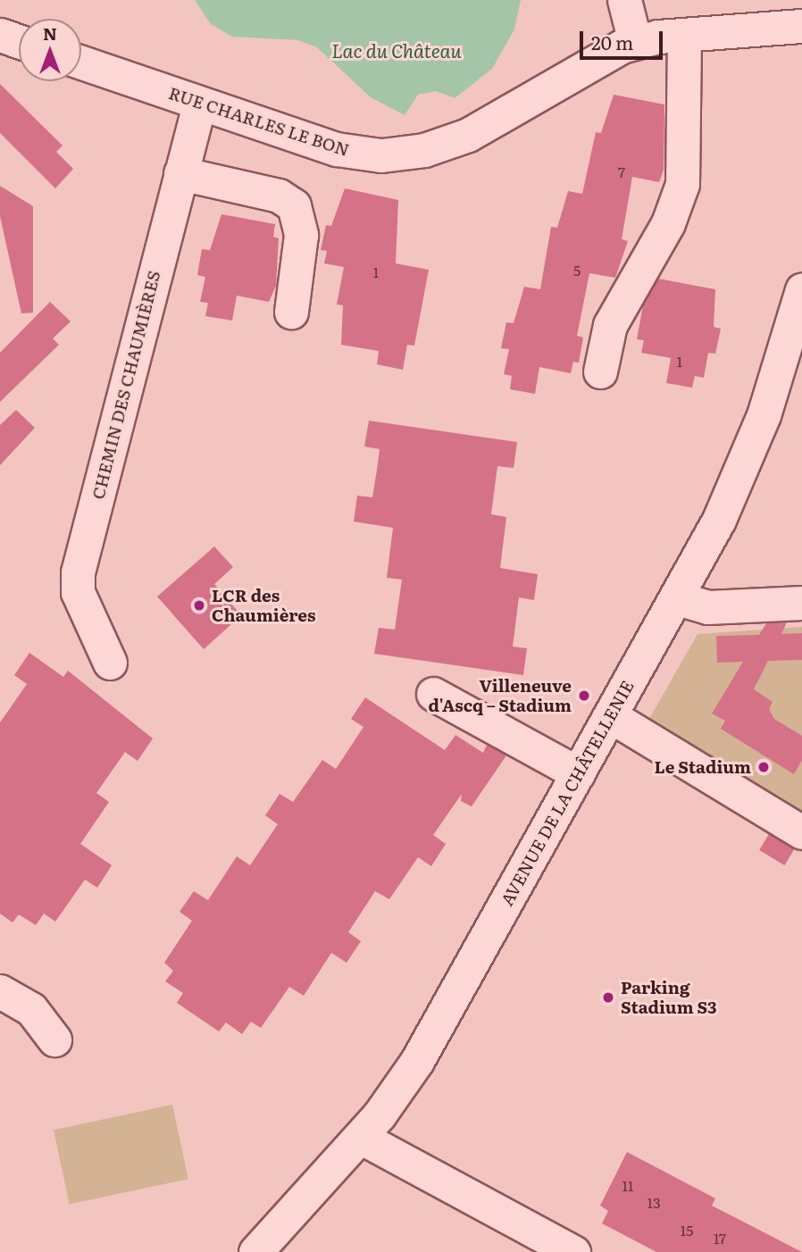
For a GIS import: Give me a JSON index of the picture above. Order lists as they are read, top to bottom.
{
  "streets": {
    "street": ["RUE CHARLES LE BON", "CHEMIN DES CHAUMIÈRES", "AVENUE DE LA CHÂTELLENIE"]
  },
  "crossings": [
    ["RUE CHARLES LE BON", "CHEMIN DES CHAUMIÈRES"]
  ],
  "water": ["Lac du Château"],
  "places": [
    "LCR des Chaumières",
    "Villeneuve d'Ascq – Stadium",
    "Le Stadium",
    "Parking Stadium S3"
  ],
  "house_numbers": [
    "7",
    "5",
    "1",
    "1",
    "11",
    "13",
    "15",
    "17"
  ],
  "scale_bar": "20 m",
  "north": "top"
}
